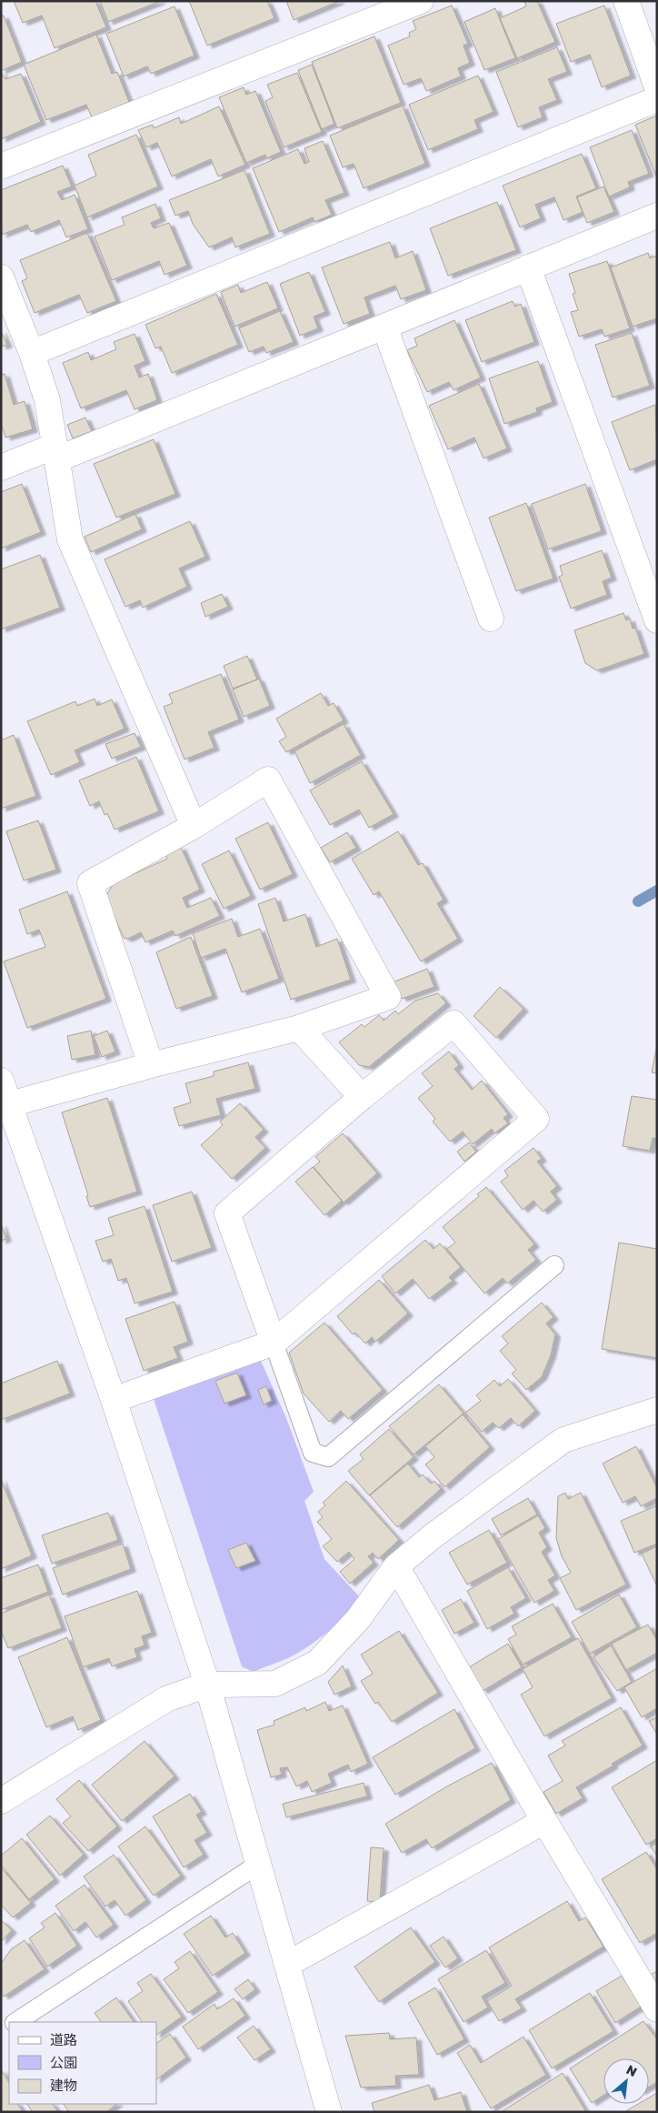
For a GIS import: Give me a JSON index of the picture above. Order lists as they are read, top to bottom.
{
  "legend": ["道路", "公園", "建物"],
  "north": "top right"
}
